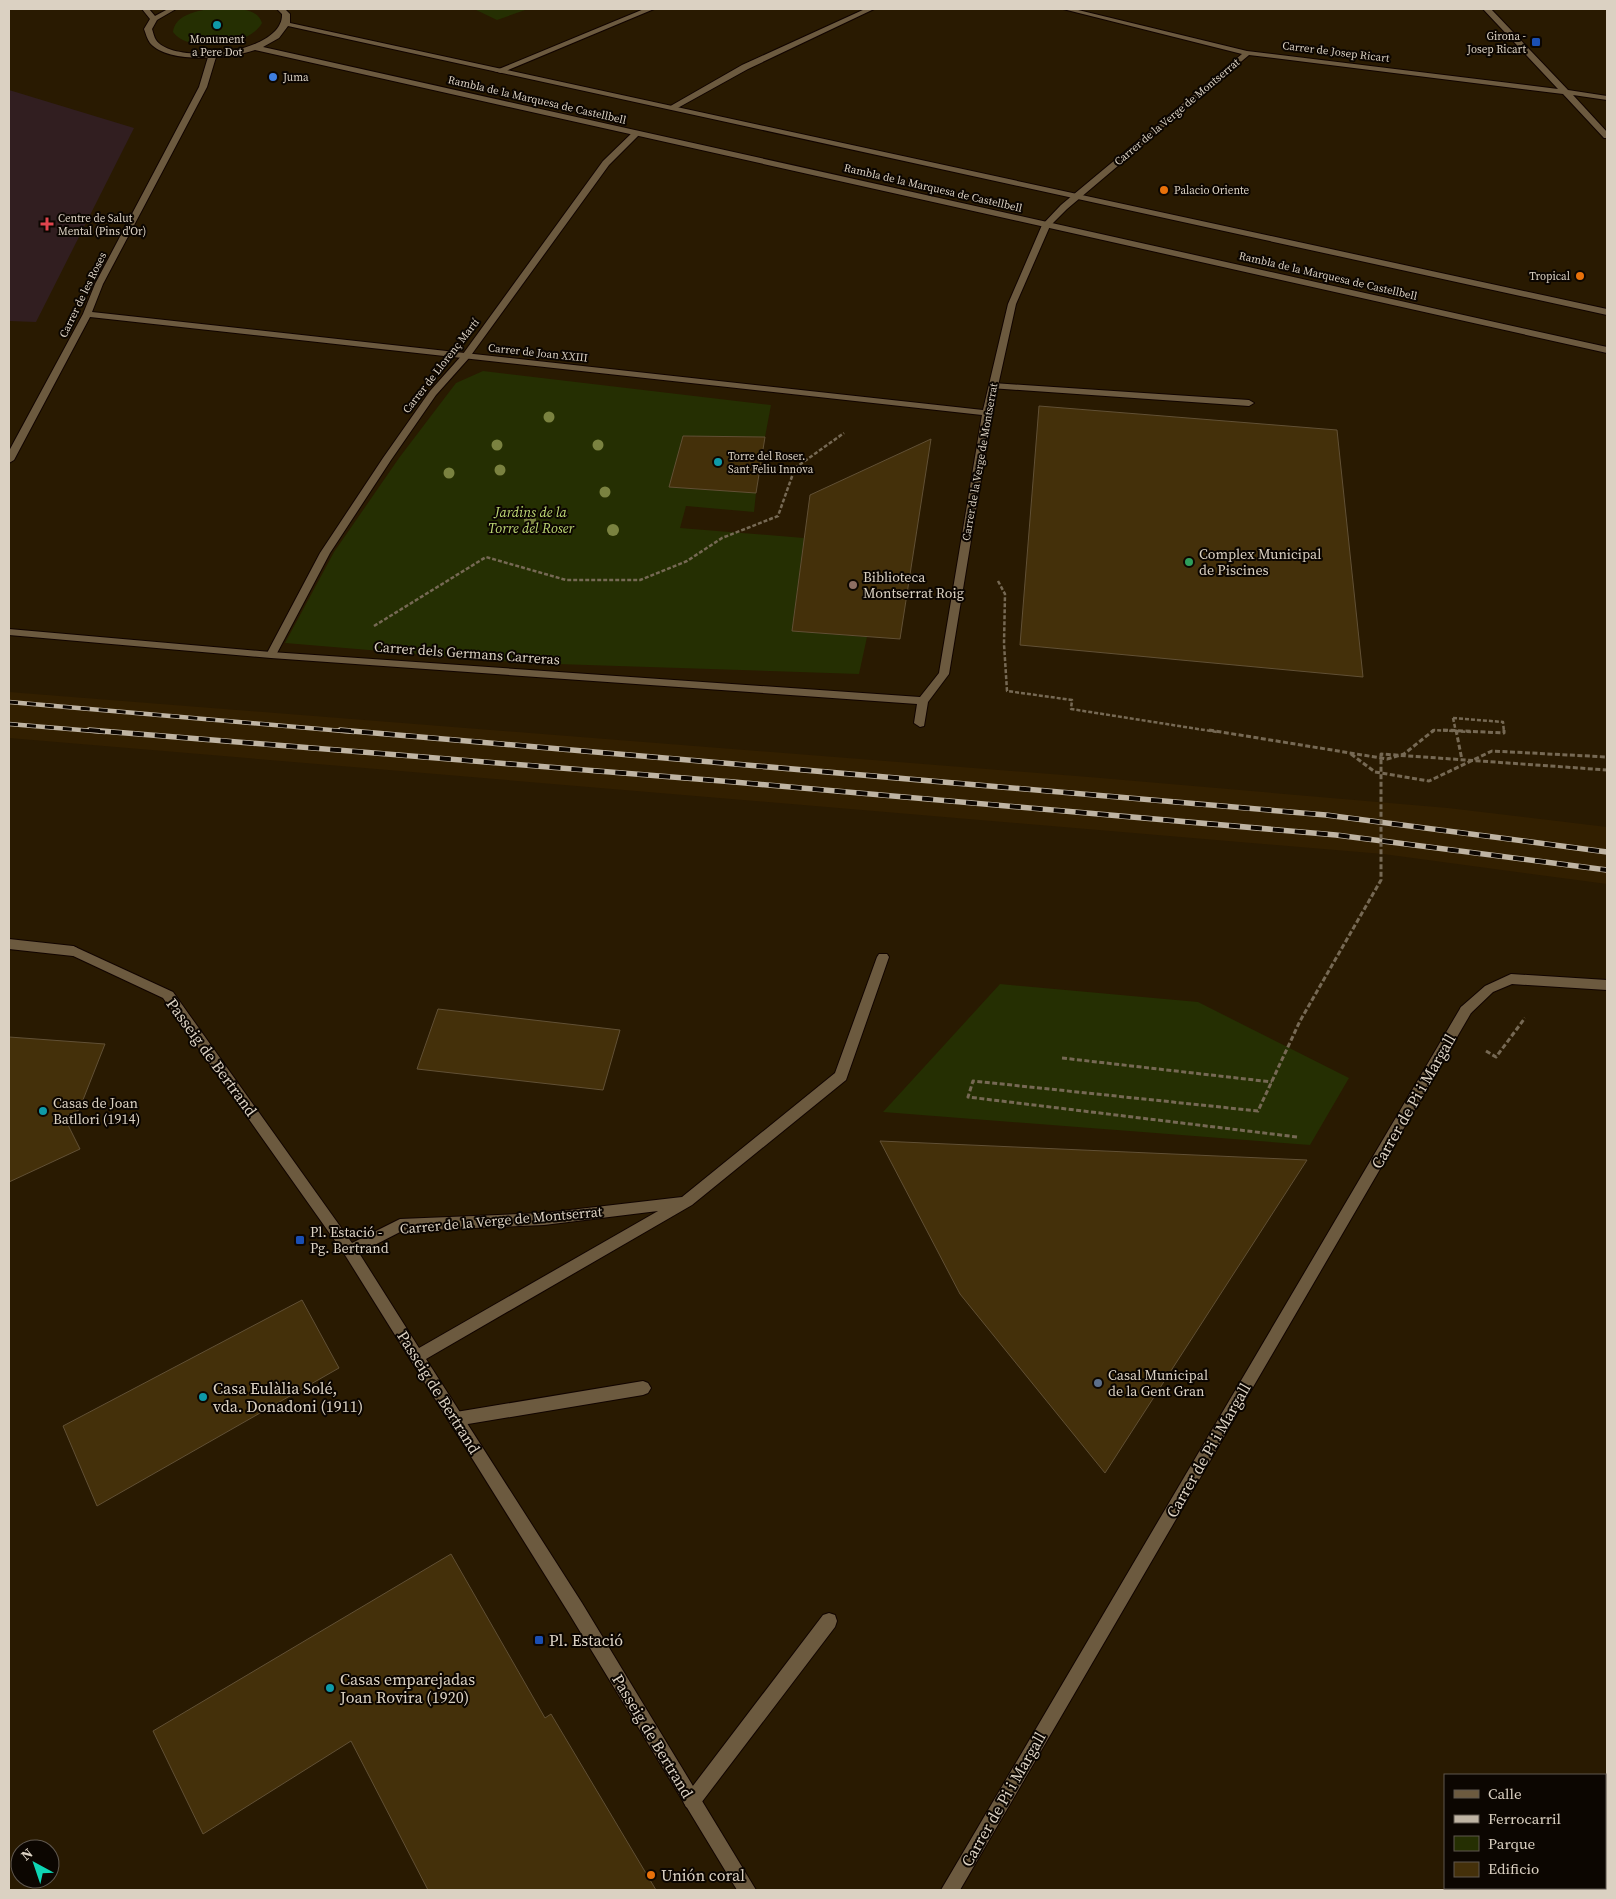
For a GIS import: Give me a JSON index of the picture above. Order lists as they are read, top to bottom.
{
  "streets": {
    "street": [
      "Carrer de Josep Ricart",
      "Rambla de la Marquesa de Castellbell",
      "Carrer de la Verge de Montserrat",
      "Carrer de les Roses",
      "Carrer de Joan XXIII",
      "Carrer de Llorenç Martí",
      "Carrer dels Germans Carreras",
      "Passeig de Bertrand",
      "Carrer de Pi i Margall"
    ]
  },
  "crossings": [
    ["Carrer de Josep Ricart", "Carrer de la Verge de Montserrat"],
    ["Rambla de la Marquesa de Castellbell", "Carrer de la Verge de Montserrat"],
    ["Rambla de la Marquesa de Castellbell", "Carrer de Llorenç Martí"],
    ["Carrer de la Verge de Montserrat", "Carrer de Joan XXIII"],
    ["Carrer de la Verge de Montserrat", "Carrer dels Germans Carreras"],
    ["Carrer de la Verge de Montserrat", "Passeig de Bertrand"],
    ["Carrer de les Roses", "Carrer de Joan XXIII"],
    ["Carrer de Joan XXIII", "Carrer de Llorenç Martí"],
    ["Carrer de Llorenç Martí", "Carrer dels Germans Carreras"]
  ],
  "parks": ["Jardins de la Torre del Roser"],
  "places": {
    "other": [
      "Monument a Pere Dot",
      "Juma",
      "Palacio Oriente",
      "Tropical",
      "Torre del Roser. Sant Feliu Innova",
      "Complex Municipal de Piscines",
      "Biblioteca Montserrat Roig",
      "Casas de Joan Batllori (1914)",
      "Casal Municipal de la Gent Gran",
      "Casa Eulàlia Solé, vda. Donadoni (1911)",
      "Casas emparejadas Joan Rovira (1920)",
      "Unión coral"
    ],
    "transit": ["Girona - Josep Ricart", "Pl. Estació - Pg. Bertrand", "Pl. Estació"],
    "health": ["Centre de Salut Mental (Pins d'Or)"]
  },
  "legend": [
    "Calle",
    "Ferrocarril",
    "Parque",
    "Edificio"
  ],
  "north": "top left"
}
